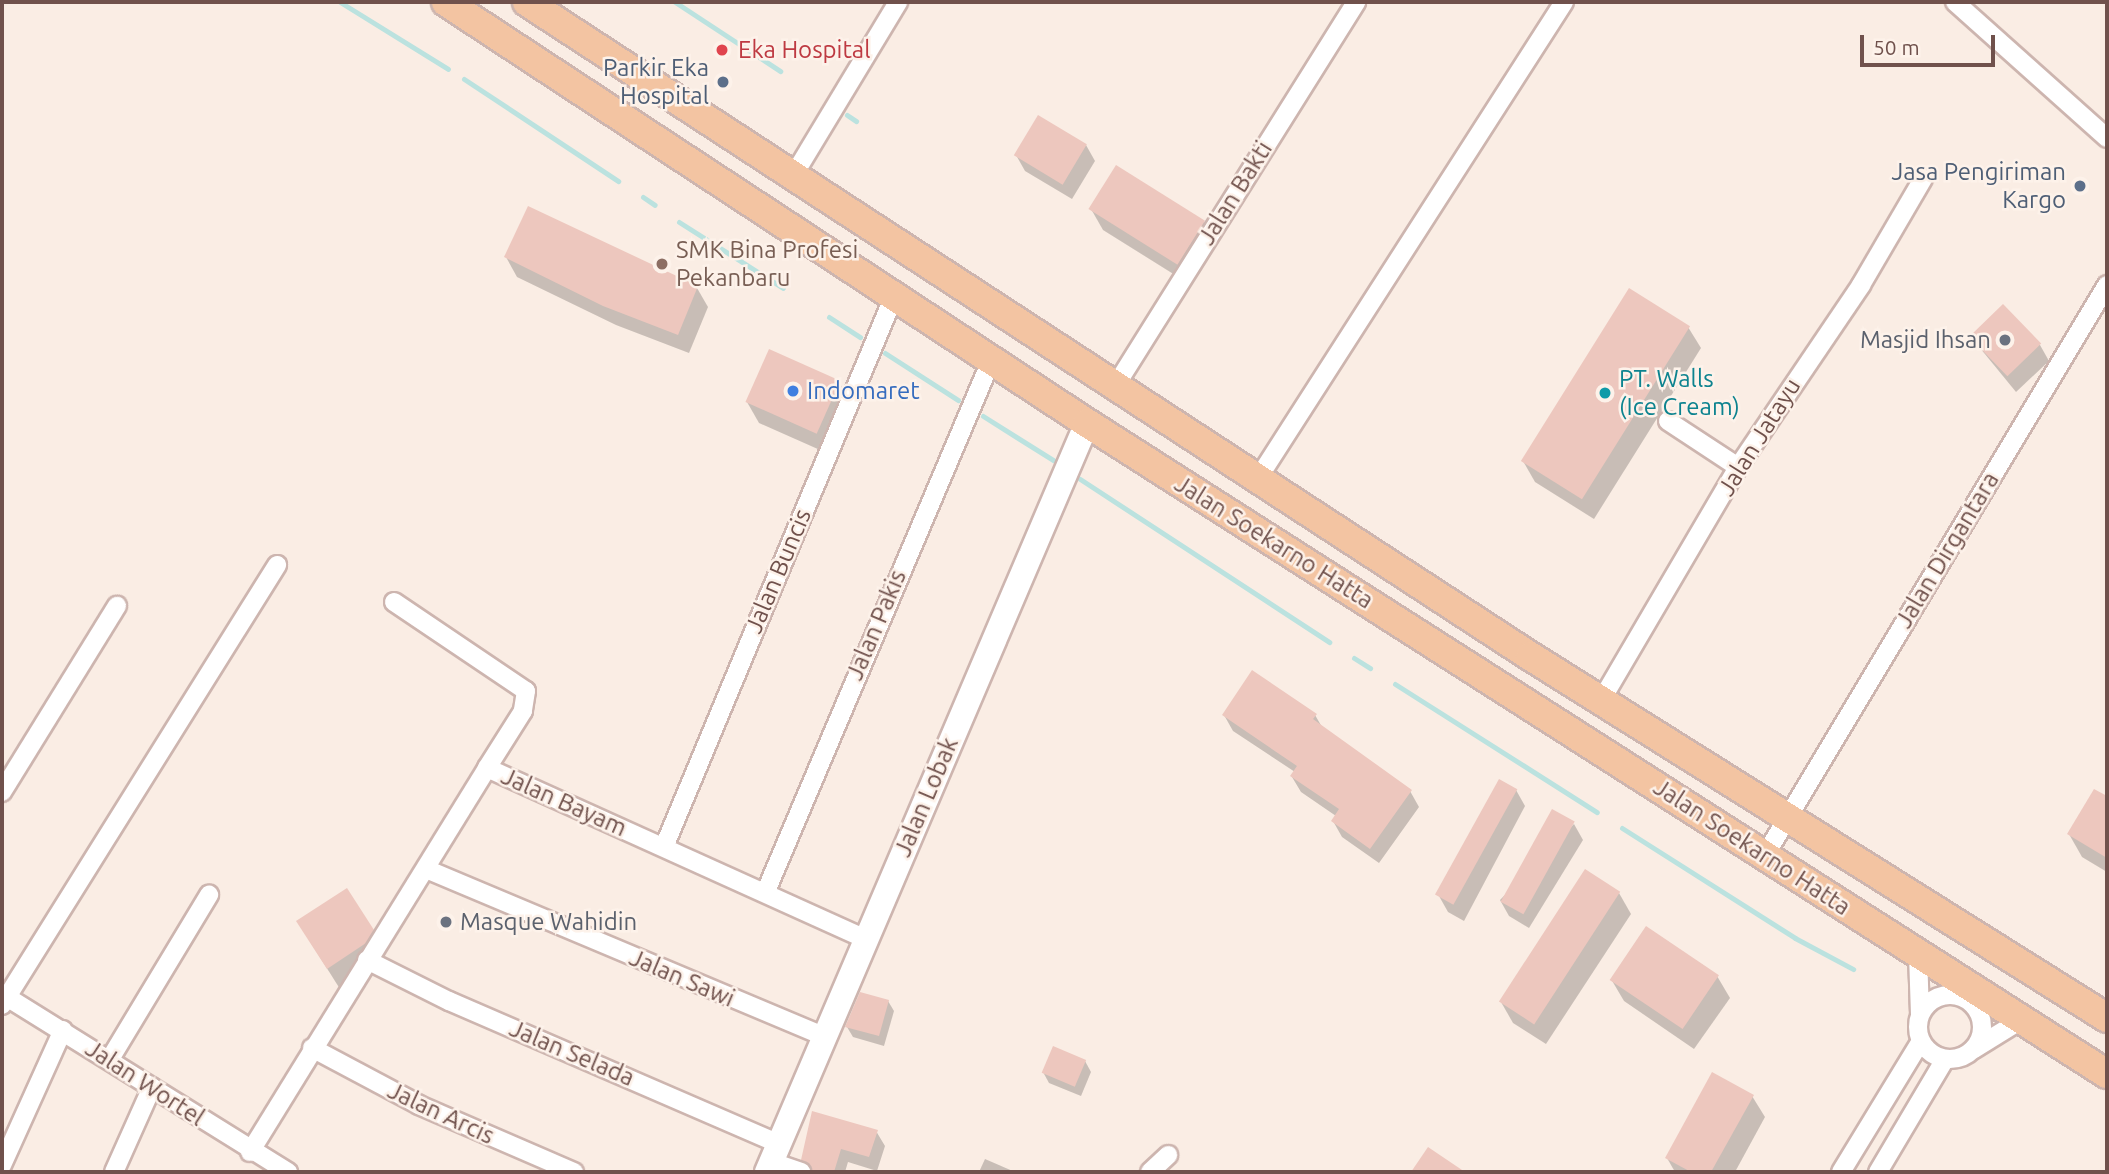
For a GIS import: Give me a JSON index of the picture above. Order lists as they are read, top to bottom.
{
  "streets": {
    "main road": ["Jalan Soekarno Hatta", "Jalan Lobak"],
    "street": [
      "Jalan Bakti",
      "Jalan Jatayu",
      "Jalan Dirgantara",
      "Jalan Buncis",
      "Jalan Pakis",
      "Jalan Bayam",
      "Jalan Sawi",
      "Jalan Selada",
      "Jalan Wortel",
      "Jalan Arcis"
    ]
  },
  "crossings": [
    ["Jalan Bakti", "Jalan Soekarno Hatta"],
    ["Jalan Jatayu", "Jalan Soekarno Hatta"],
    ["Jalan Soekarno Hatta", "Jalan Dirgantara"],
    ["Jalan Soekarno Hatta", "Jalan Buncis"],
    ["Jalan Soekarno Hatta", "Jalan Pakis"],
    ["Jalan Soekarno Hatta", "Jalan Lobak"],
    ["Jalan Buncis", "Jalan Bayam"],
    ["Jalan Pakis", "Jalan Bayam"],
    ["Jalan Lobak", "Jalan Bayam"],
    ["Jalan Lobak", "Jalan Sawi"],
    ["Jalan Lobak", "Jalan Selada"]
  ],
  "places": [
    "Eka Hospital",
    "Parkir Eka Hospital",
    "Jasa Pengiriman Kargo",
    "SMK Bina Profesi Pekanbaru",
    "Masjid Ihsan",
    "Indomaret",
    "PT. Walls (Ice Cream)",
    "Masque Wahidin"
  ],
  "scale_bar": "50 m"
}
